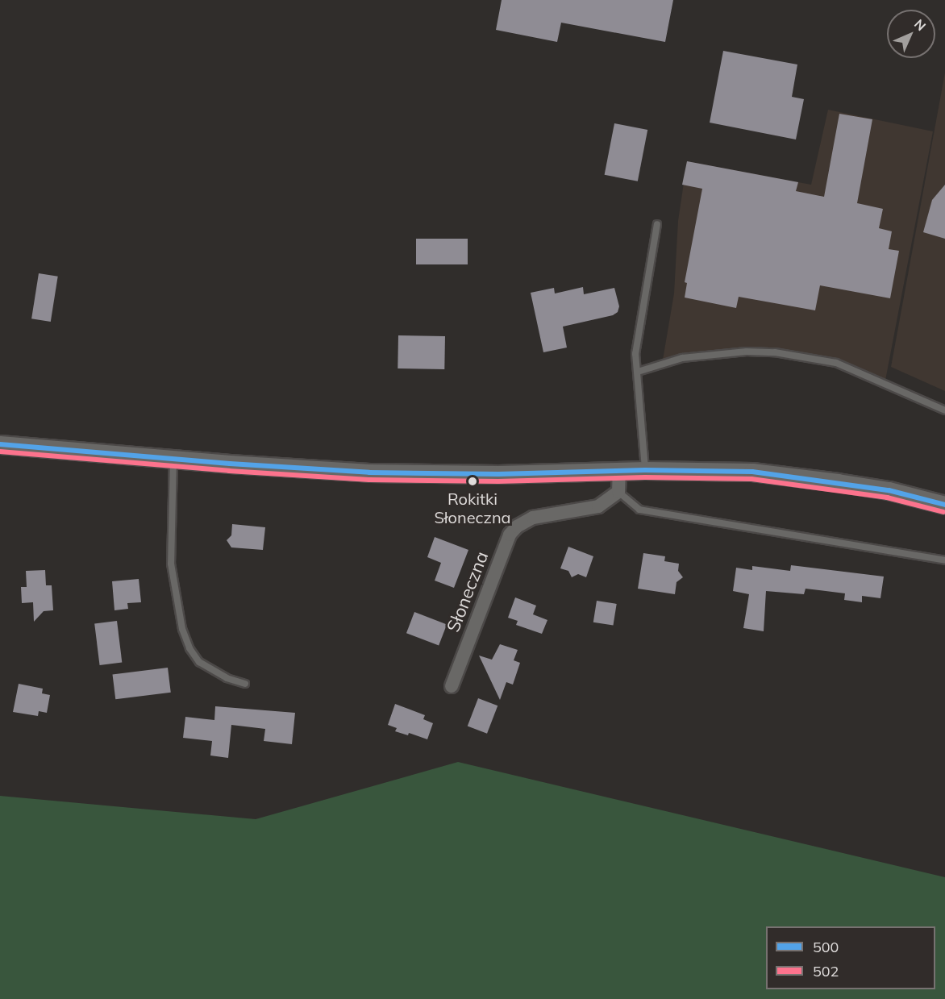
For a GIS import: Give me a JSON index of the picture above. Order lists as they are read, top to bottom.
{
  "streets": {
    "street": ["Słoneczna"]
  },
  "places": ["Rokitki Słoneczna"],
  "lines": ["transit line 500", "transit line 502"],
  "legend": ["500", "502"],
  "north": "top right"
}
